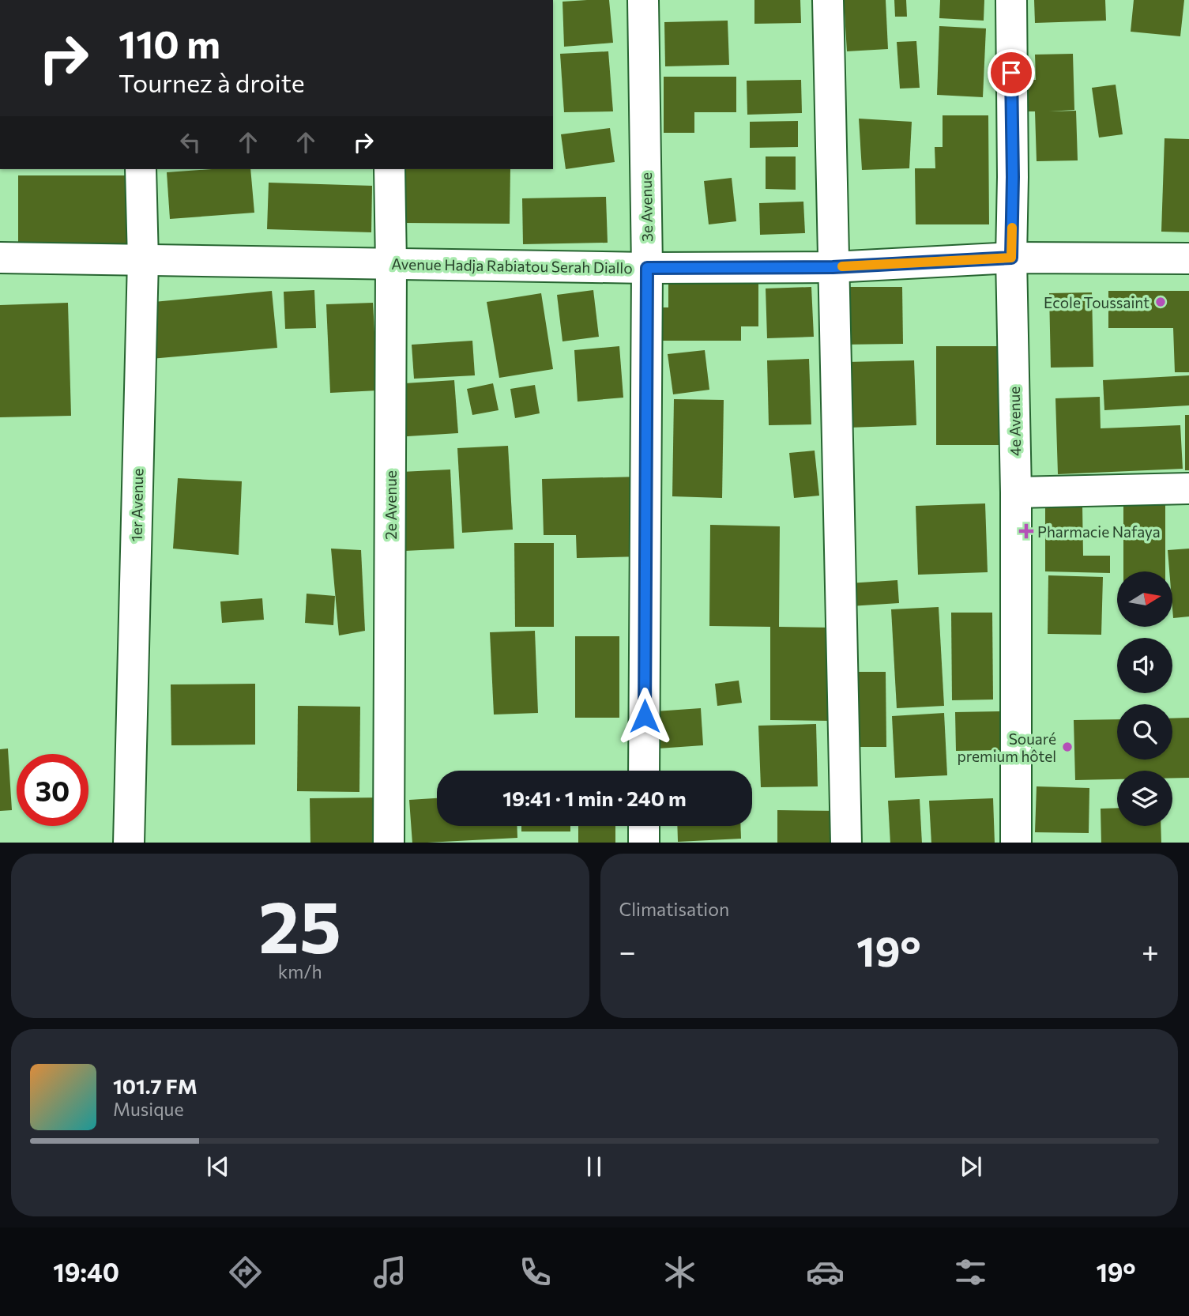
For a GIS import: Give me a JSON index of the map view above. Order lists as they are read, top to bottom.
{
  "streets": {
    "street": [
      "3e Avenue",
      "Avenue Hadja Rabiatou Serah Diallo",
      "4e Avenue",
      "1er Avenue",
      "2e Avenue"
    ]
  },
  "crossings": [
    ["3e Avenue", "Avenue Hadja Rabiatou Serah Diallo"],
    ["Avenue Hadja Rabiatou Serah Diallo", "4e Avenue"],
    ["Avenue Hadja Rabiatou Serah Diallo", "1er Avenue"],
    ["Avenue Hadja Rabiatou Serah Diallo", "2e Avenue"]
  ],
  "places": {
    "other": ["Ecole Toussaint", "Souaré premium hôtel"],
    "health": ["Pharmacie Nafaya"]
  },
  "north": "right",
  "page": {
    "turn": ["110 m", "Tournez à droite"],
    "limit": "30",
    "trip": "19:41 · 1 min · 240 m",
    "tile": [
      ["25", "km/h"],
      "Climatisation"
    ],
    "heat": ["−", "19°", "+"],
    "song": ["101.7 FM", "Musique"],
    "tabs": ["19:40", "19°"]
  }
}
